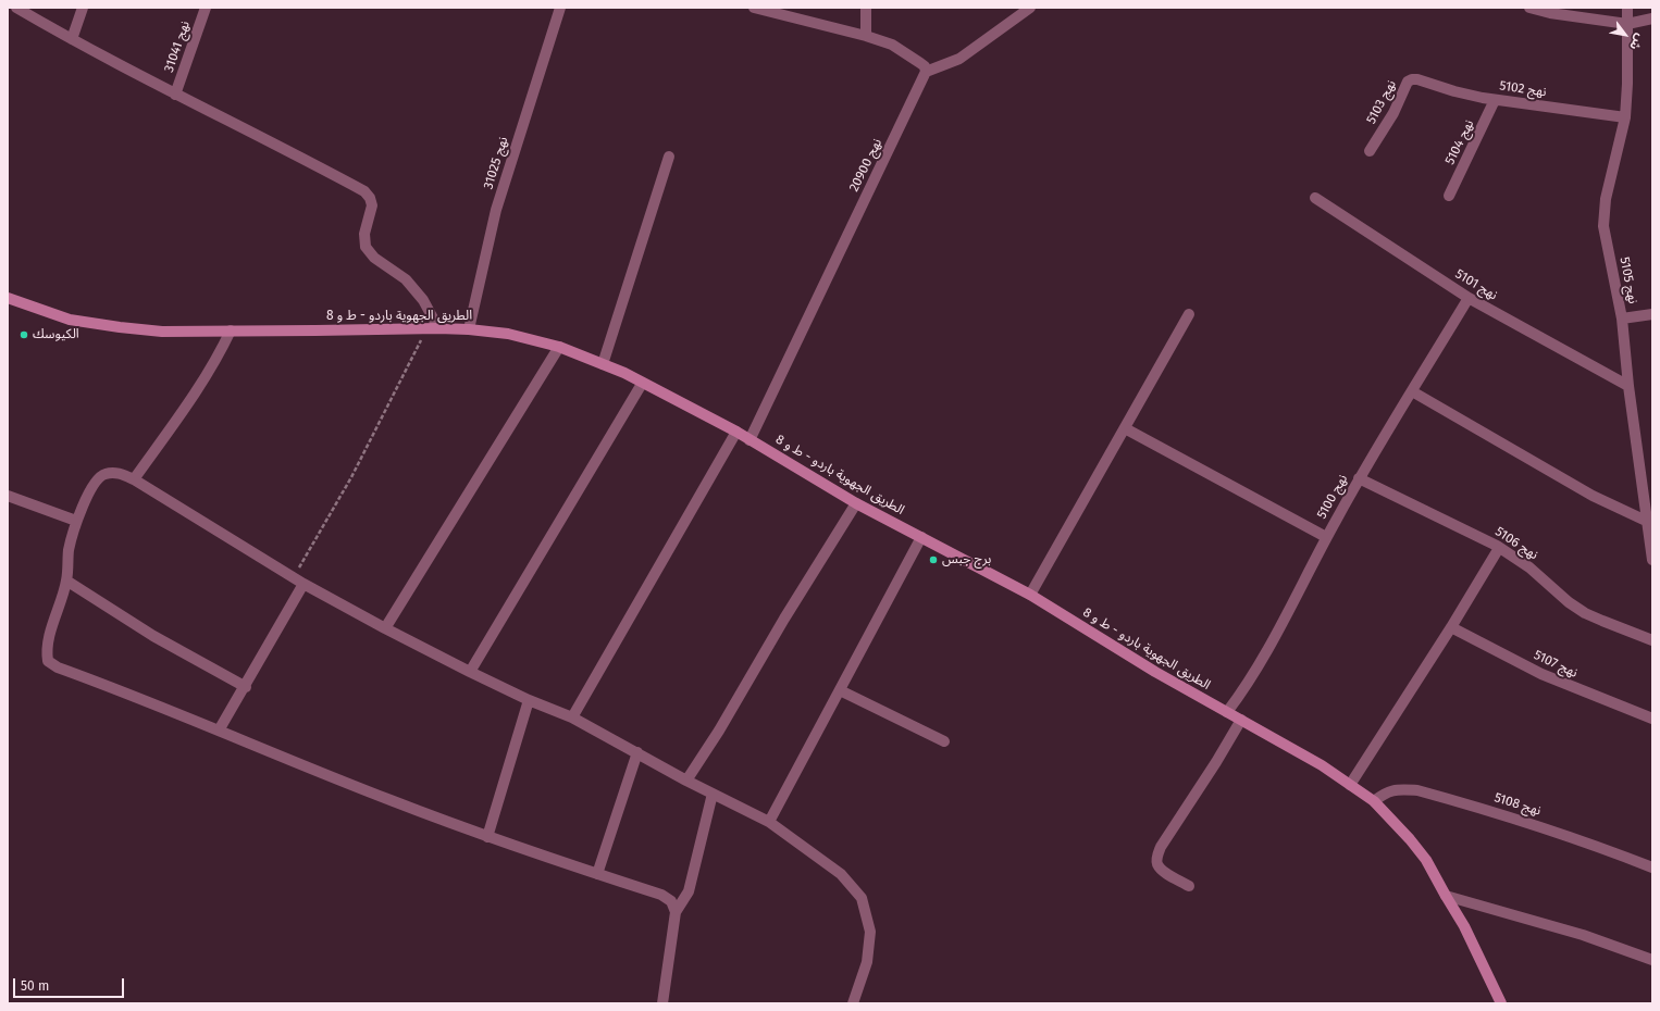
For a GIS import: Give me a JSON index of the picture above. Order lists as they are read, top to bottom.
{
  "streets": {
    "main road": ["الطريق الجهوية باردو - ط و 8"],
    "street": [
      "نهج 31041",
      "نهج 5102",
      "نهج 5103",
      "نهج 5104",
      "نهج 31025",
      "نهج 20900",
      "نهج 5105",
      "نهج 5101",
      "نهج 5100",
      "نهج 5106",
      "نهج 5107",
      "نهج 5108"
    ]
  },
  "crossings": [
    ["نهج 5102", "نهج 5103"],
    ["نهج 5102", "نهج 5104"],
    ["نهج 5102", "نهج 5105"],
    ["نهج 31025", "الطريق الجهوية باردو - ط و 8"],
    ["نهج 20900", "الطريق الجهوية باردو - ط و 8"],
    ["نهج 5105", "نهج 5101"],
    ["نهج 5101", "نهج 5100"],
    ["الطريق الجهوية باردو - ط و 8", "نهج 5100"],
    ["الطريق الجهوية باردو - ط و 8", "نهج 5108"],
    ["نهج 5100", "نهج 5106"]
  ],
  "places": ["الكيوسك", "برج جبس"],
  "scale_bar": "50 m",
  "north": "bottom right"
}
